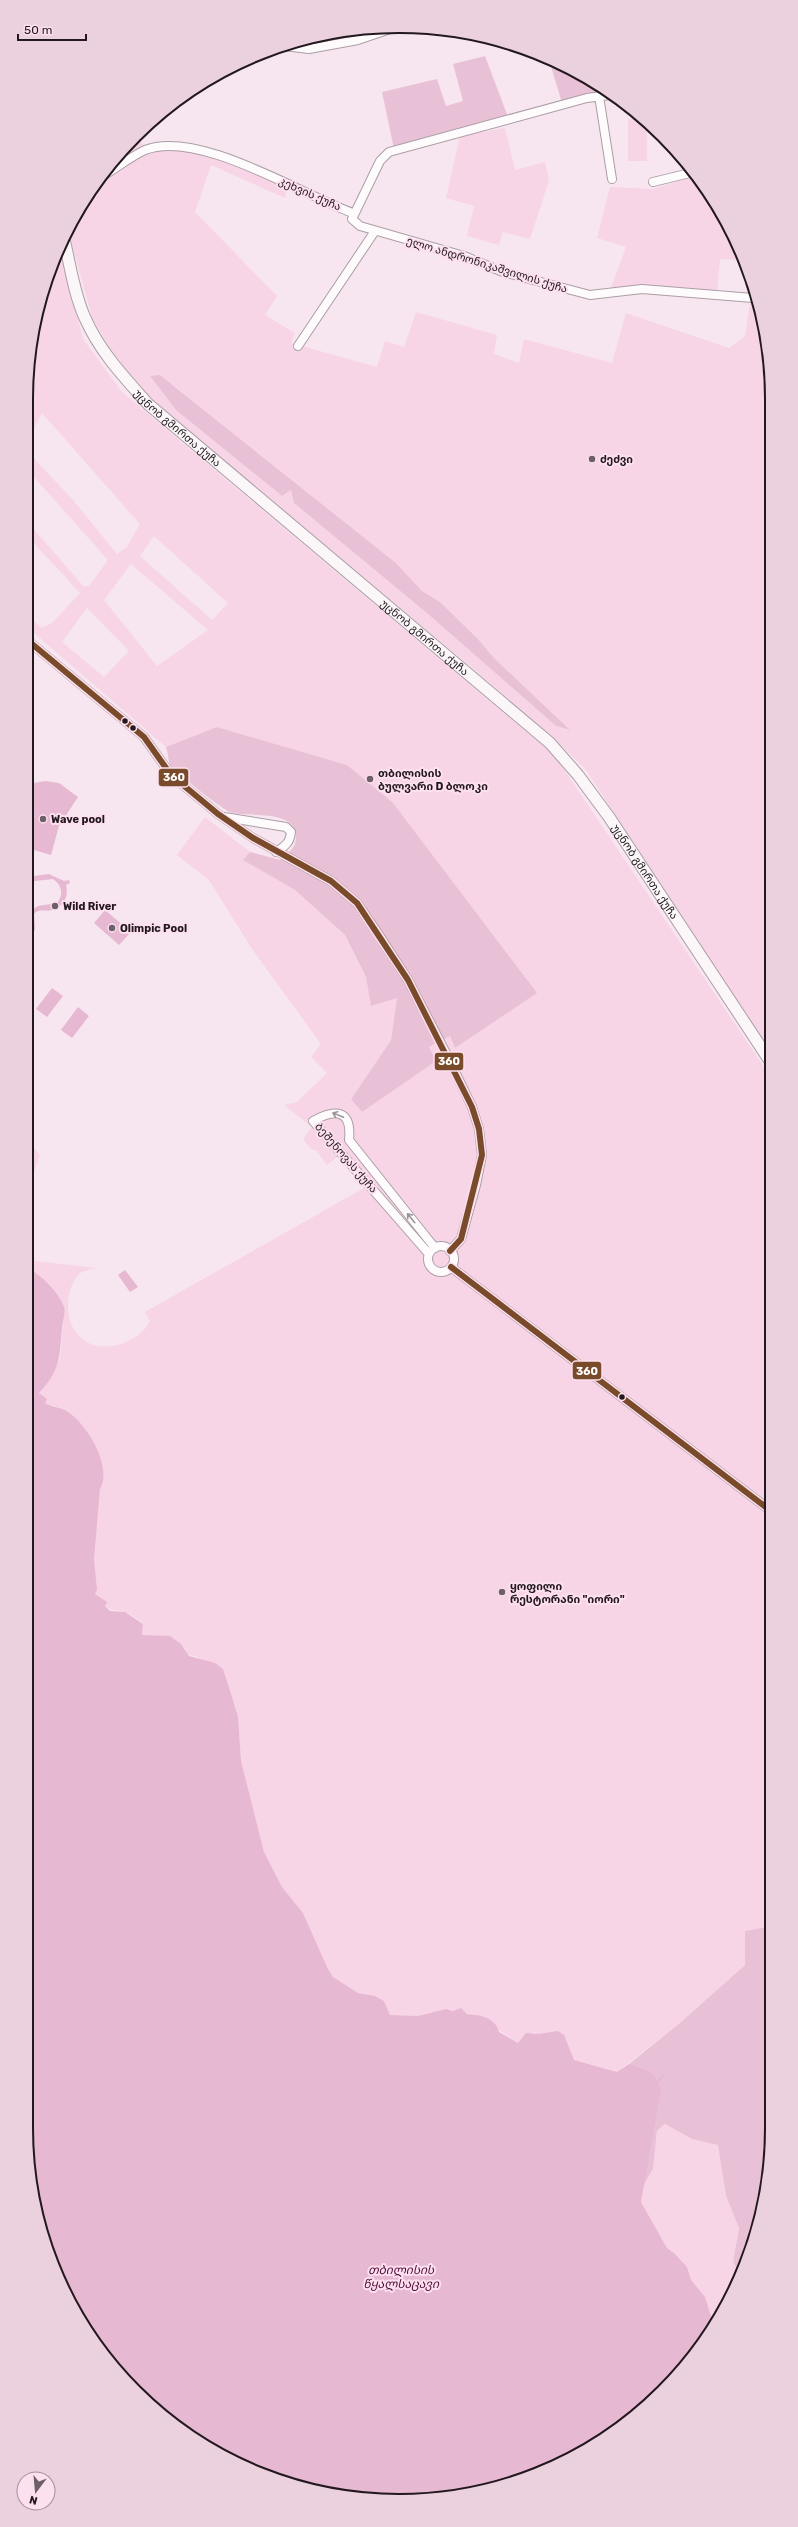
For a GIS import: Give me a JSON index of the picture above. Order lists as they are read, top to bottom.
{
  "streets": {
    "main road": ["უცნობ გმირთა ქუჩა"],
    "street": ["კეხვის ქუჩა", "ელო ანდრონიკაშვილის ქუჩა", "ბეშენოვას ქუჩა"]
  },
  "crossings": [
    ["კეხვის ქუჩა", "ელო ანდრონიკაშვილის ქუჩა"]
  ],
  "water": ["თბილისის წყალსაცავი"],
  "places": [
    "ძეძვი",
    "თბილისის ბულვარი D ბლოკი",
    "Wave pool",
    "Wild River",
    "Olimpic Pool",
    "ყოფილი რესტორანი \"იორი\""
  ],
  "lines": ["transit line 360"],
  "scale_bar": "50 m",
  "north": "bottom"
}
